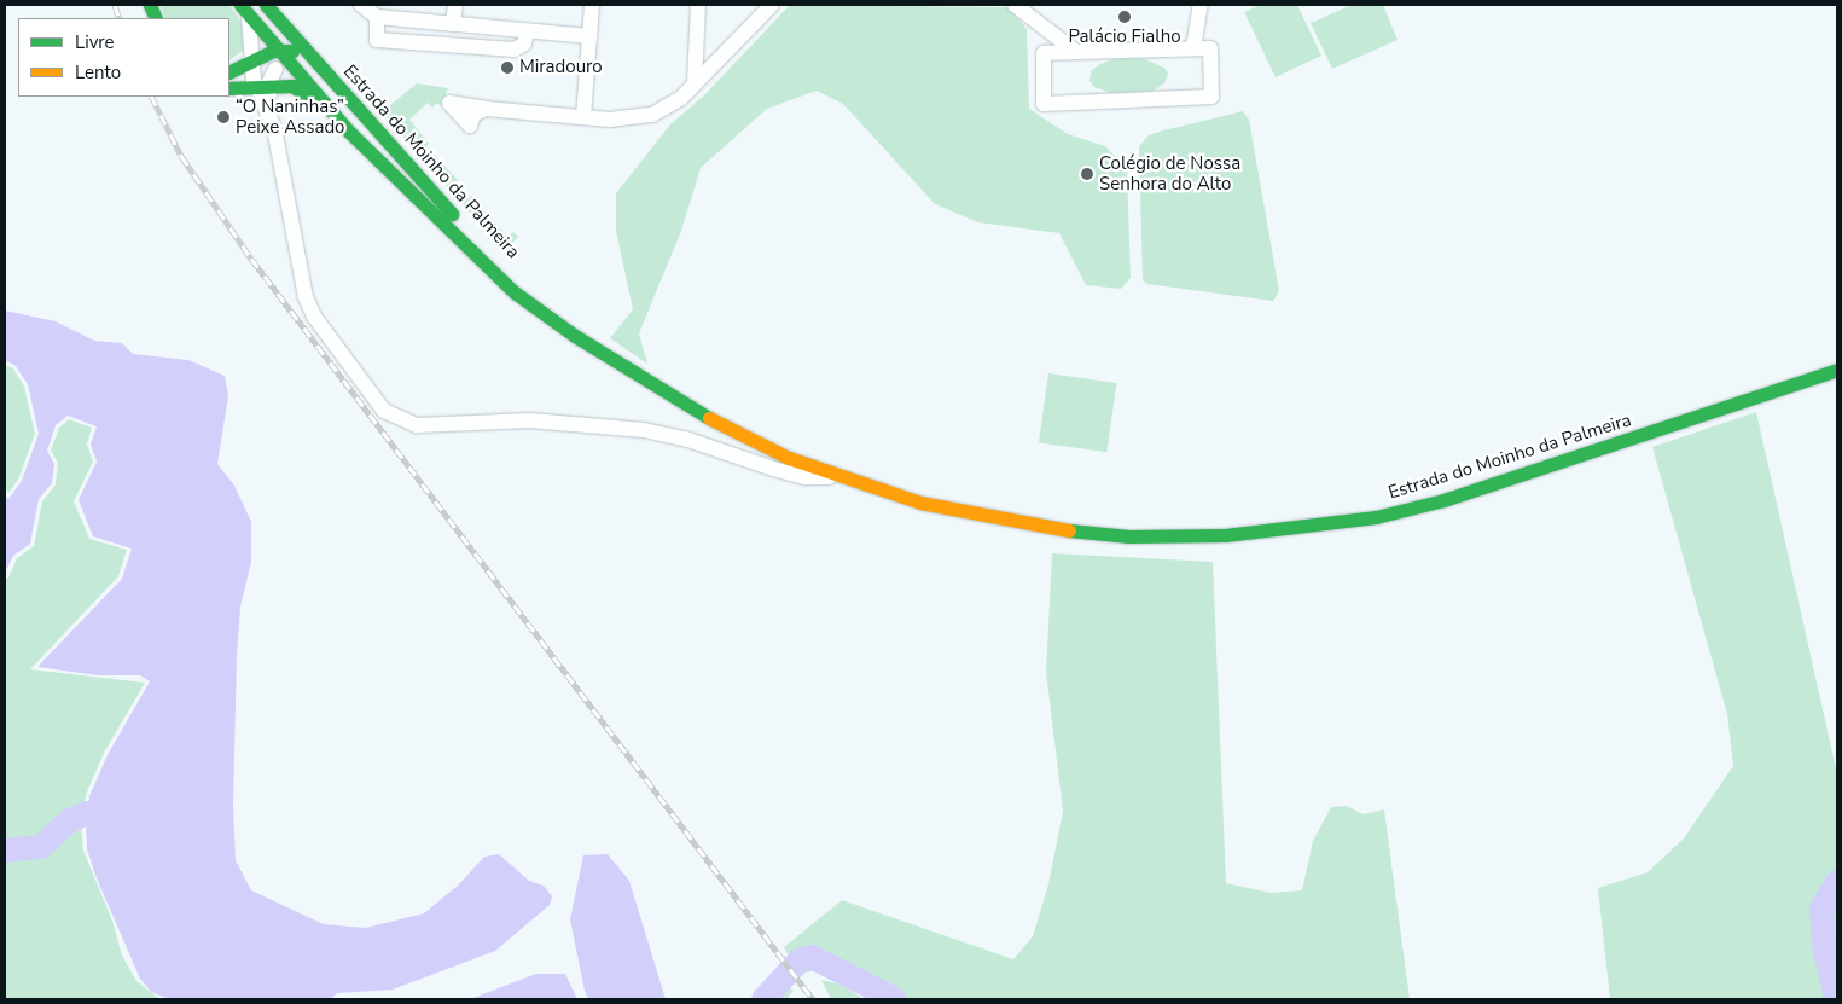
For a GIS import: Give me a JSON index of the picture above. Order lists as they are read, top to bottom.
{
  "streets": {
    "main road": ["Estrada do Moinho da Palmeira"]
  },
  "places": [
    "Palácio Fialho",
    "Miradouro",
    "“O Naninhas” Peixe Assado",
    "Colégio de Nossa Senhora do Alto"
  ],
  "legend": ["Livre", "Lento"]
}
